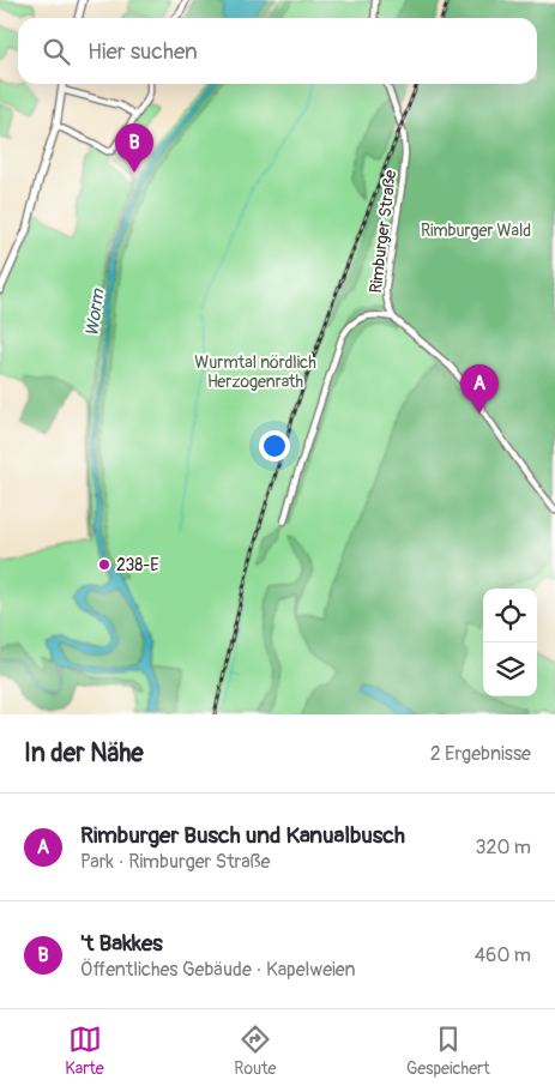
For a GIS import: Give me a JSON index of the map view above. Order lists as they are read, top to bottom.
{
  "streets": {
    "street": ["Rimburger Straße"]
  },
  "water": ["Worm"],
  "parks": ["Rimburger Wald", "Wurmtal nördlich Herzogenrath"],
  "places": ["238-E"],
  "page": {
    "search": "Hier suchen",
    "pins": ["B", "A"],
    "heading": ["In der Nähe", "2 Ergebnisse"],
    "list": [
      {
        "mark": "A",
        "name": "Rimburger Busch und Kanualbusch",
        "note": "Park · Rimburger Straße",
        "value": "320 m"
      },
      {
        "mark": "B",
        "name": "'t Bakkes",
        "note": "Öffentliches Gebäude · Kapelweien",
        "value": "460 m"
      }
    ],
    "nav": ["Karte", "Route", "Gespeichert"]
  }
}
